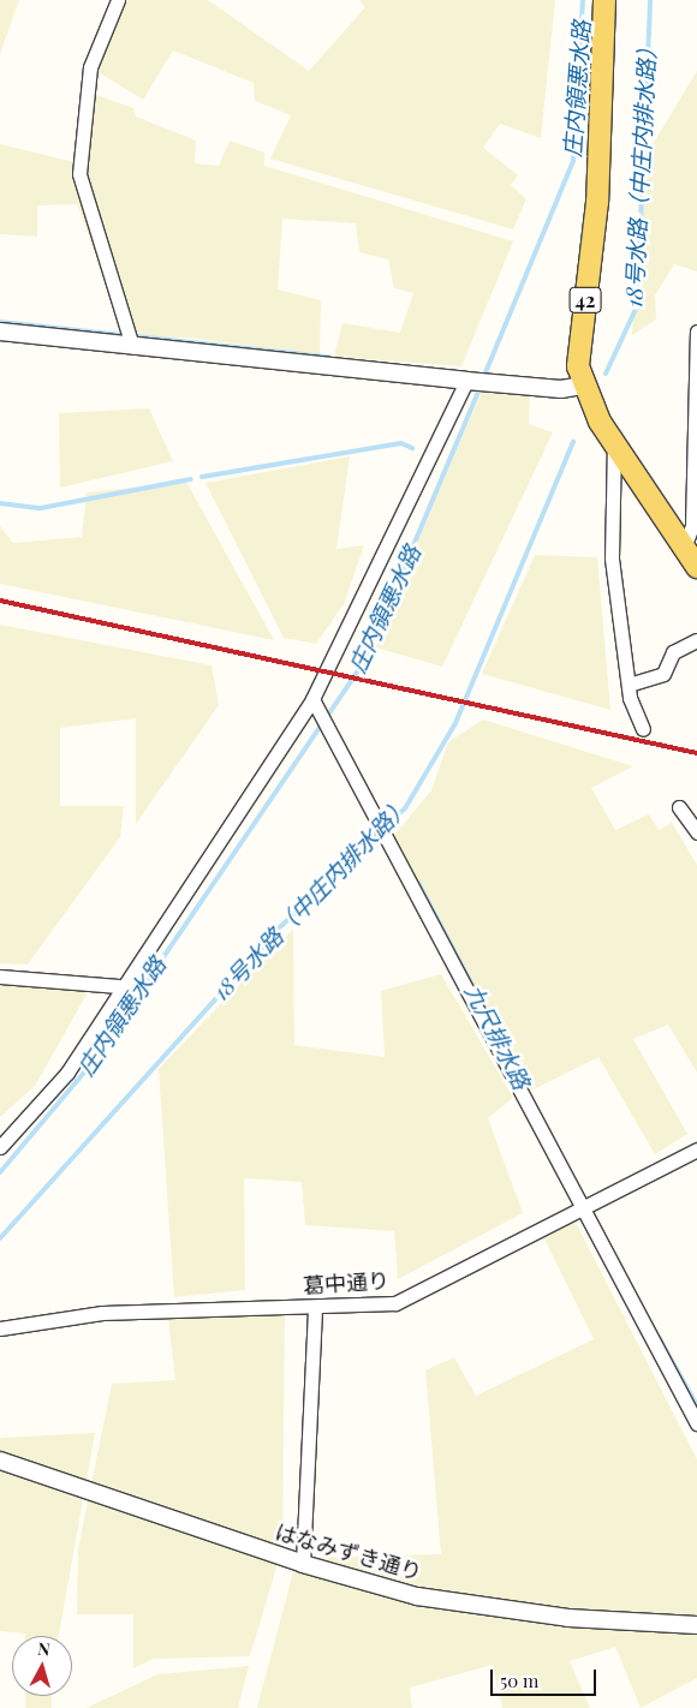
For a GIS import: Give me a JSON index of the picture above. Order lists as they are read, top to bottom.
{
  "streets": {
    "main road": ["42"],
    "street": ["葛中通り", "はなみずき通り"]
  },
  "water": ["庄内領悪水路", "18号水路（中庄内排水路）", "九尺排水路"],
  "scale_bar": "50 m",
  "north": "top"
}
